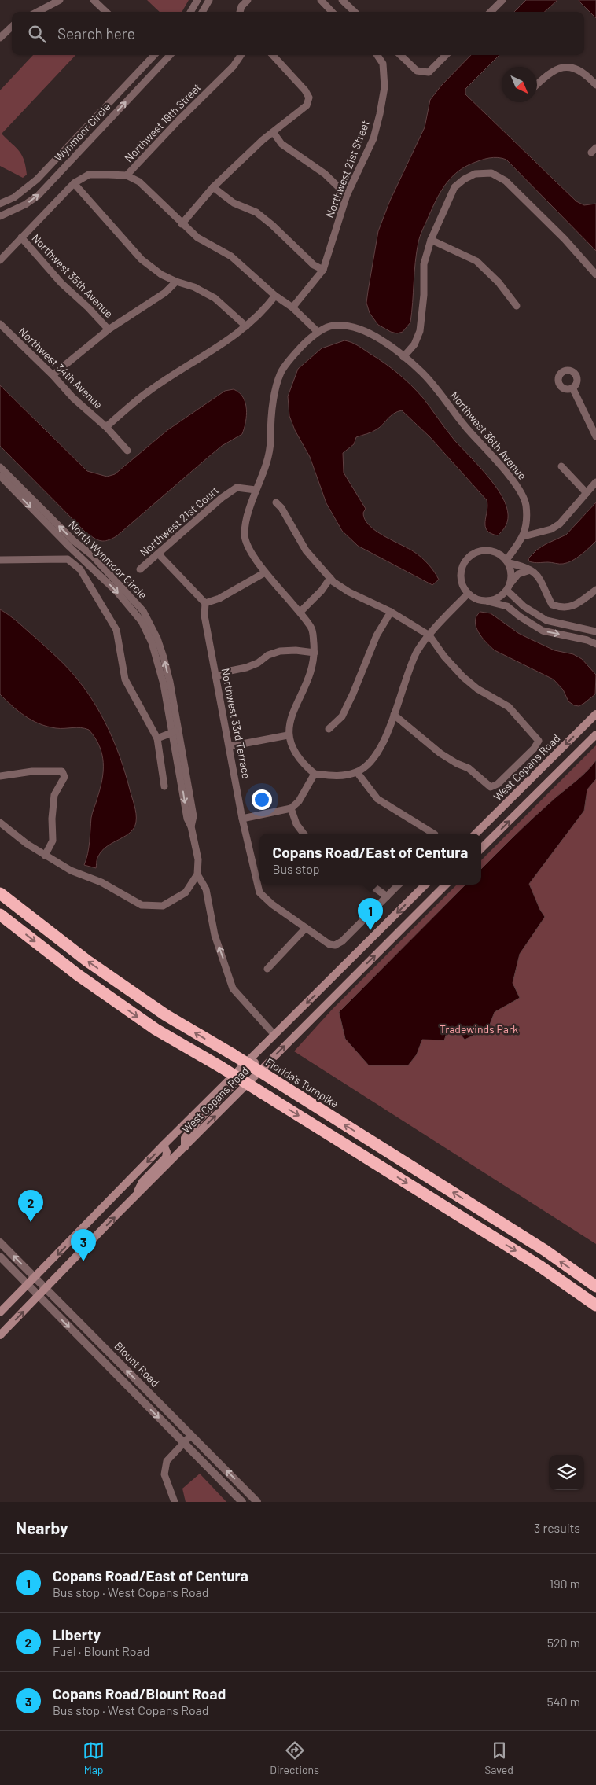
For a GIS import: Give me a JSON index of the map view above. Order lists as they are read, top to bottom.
{
  "streets": {
    "highway": ["Florida's Turnpike"],
    "main road": ["West Copans Road"],
    "street": [
      "Northwest 19th Street",
      "Wynmoor Circle",
      "Northwest 21st Street",
      "Northwest 35th Avenue",
      "Northwest 34th Avenue",
      "Northwest 36th Avenue",
      "Northwest 21st Court",
      "North Wynmoor Circle",
      "Northwest 33rd Terrace",
      "Blount Road"
    ]
  },
  "crossings": [
    ["Northwest 19th Street", "Northwest 35th Avenue"],
    ["West Copans Road", "Blount Road"]
  ],
  "parks": ["Tradewinds Park"],
  "north": "bottom right",
  "page": {
    "search": "Search here",
    "popup": ["Copans Road/East of Centura", "Bus stop"],
    "pins": ["1", "2", "3"],
    "heading": ["Nearby", "3 results"],
    "list": [
      {
        "mark": "1",
        "name": "Copans Road/East of Centura",
        "note": "Bus stop · West Copans Road",
        "value": "190 m"
      },
      {
        "mark": "2",
        "name": "Liberty",
        "note": "Fuel · Blount Road",
        "value": "520 m"
      },
      {
        "mark": "3",
        "name": "Copans Road/Blount Road",
        "note": "Bus stop · West Copans Road",
        "value": "540 m"
      }
    ],
    "nav": ["Map", "Directions", "Saved"]
  }
}
